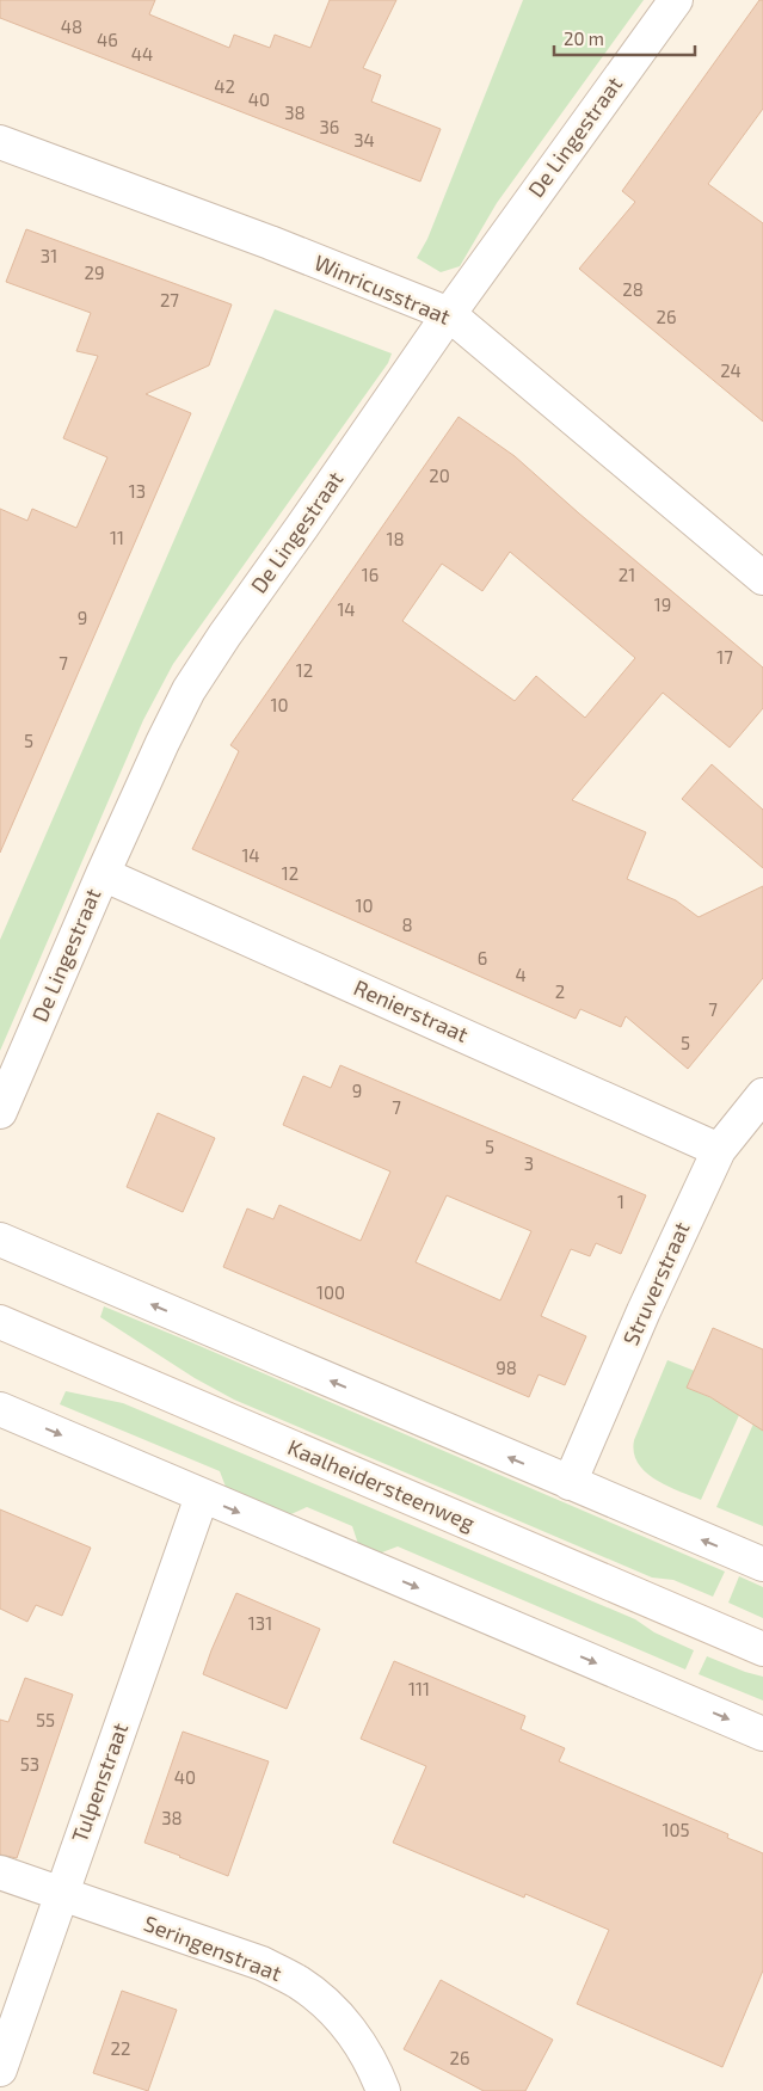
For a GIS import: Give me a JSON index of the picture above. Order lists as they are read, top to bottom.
{
  "streets": {
    "street": [
      "De Lingestraat",
      "Winricusstraat",
      "Renierstraat",
      "Struverstraat",
      "Kaalheidersteenweg",
      "Tulpenstraat",
      "Seringenstraat"
    ]
  },
  "crossings": [
    ["De Lingestraat", "Winricusstraat"],
    ["De Lingestraat", "Renierstraat"],
    ["Renierstraat", "Struverstraat"],
    ["Tulpenstraat", "Seringenstraat"]
  ],
  "house_numbers": [
    "48",
    "46",
    "44",
    "42",
    "40",
    "38",
    "36",
    "34",
    "31",
    "29",
    "28",
    "27",
    "26",
    "24",
    "20",
    "13",
    "11",
    "18",
    "16",
    "21",
    "19",
    "14",
    "9",
    "17",
    "7",
    "12",
    "10",
    "5",
    "14",
    "12",
    "10",
    "8",
    "6",
    "4",
    "2",
    "7",
    "5",
    "9",
    "7",
    "5",
    "3",
    "1",
    "100",
    "98",
    "131",
    "111",
    "55",
    "53",
    "40",
    "38",
    "105",
    "22",
    "26"
  ],
  "scale_bar": "20 m"
}
